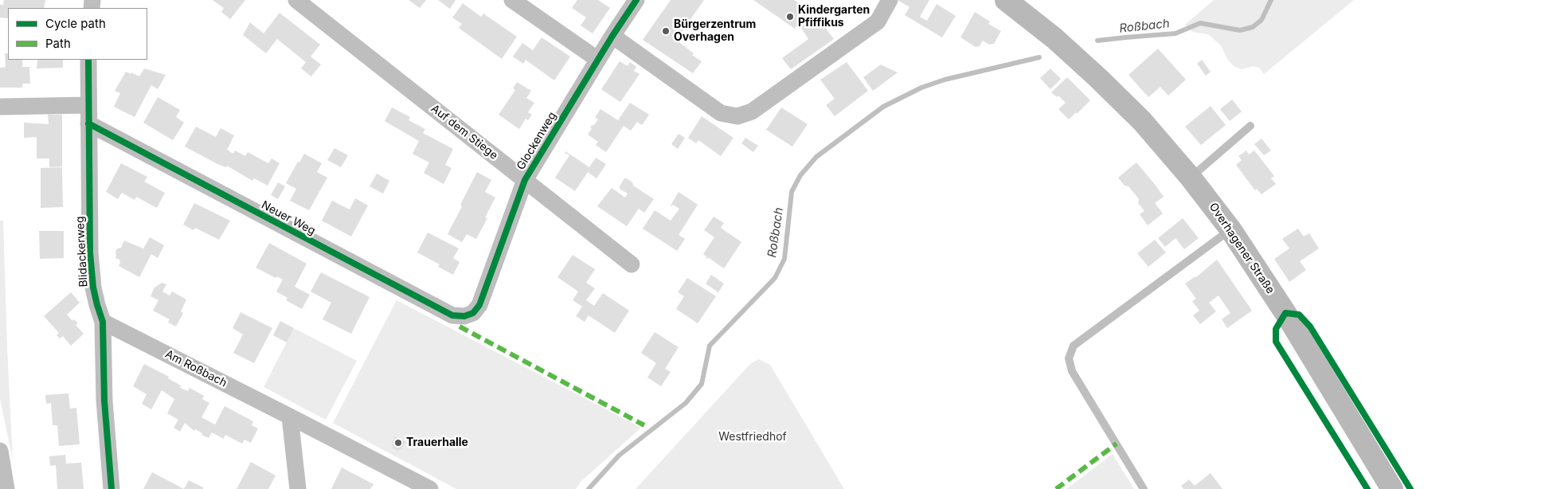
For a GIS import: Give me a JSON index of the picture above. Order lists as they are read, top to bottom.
{
  "streets": {
    "main road": ["Overhagener Straße"],
    "street": [
      "Auf dem Stiege",
      "Glockenweg",
      "Neuer Weg",
      "Blidackerweg",
      "Am Roßbach"
    ]
  },
  "crossings": [
    ["Auf dem Stiege", "Glockenweg"],
    ["Glockenweg", "Neuer Weg"],
    ["Neuer Weg", "Blidackerweg"],
    ["Blidackerweg", "Am Roßbach"]
  ],
  "water": ["Roßbach"],
  "parks": ["Westfriedhof"],
  "places": ["Kindergarten Pfiffikus", "Bürgerzentrum Overhagen", "Trauerhalle"],
  "legend": ["Cycle path", "Path"]
}
